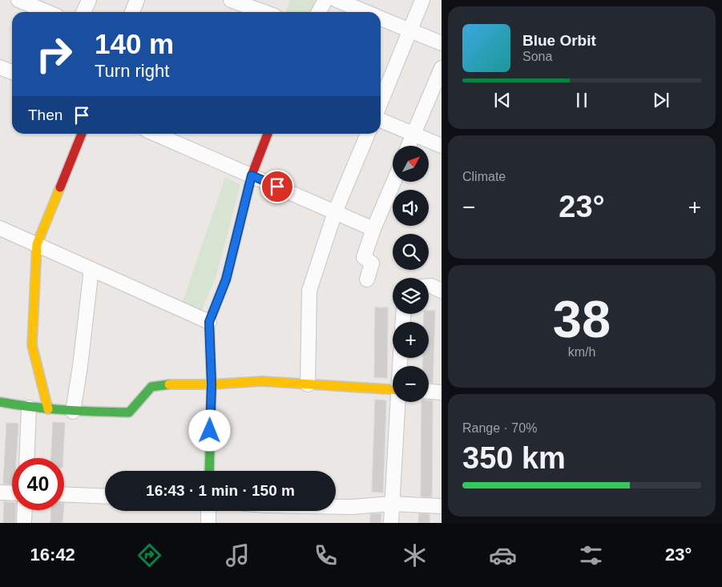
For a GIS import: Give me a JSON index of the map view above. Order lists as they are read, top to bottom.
{
  "north": "top right",
  "page": {
    "turn": ["140 m", "Turn right"],
    "song": ["Blue Orbit", "Sona"],
    "then": "Then",
    "tile": [
      "Climate",
      ["38", "km/h"],
      ["Range · 70%", "350 km"]
    ],
    "map_buttons": ["+", "−"],
    "heat": ["−", "23°", "+"],
    "limit": "40",
    "trip": "16:43 · 1 min · 150 m",
    "tabs": ["16:42", "23°"]
  }
}
